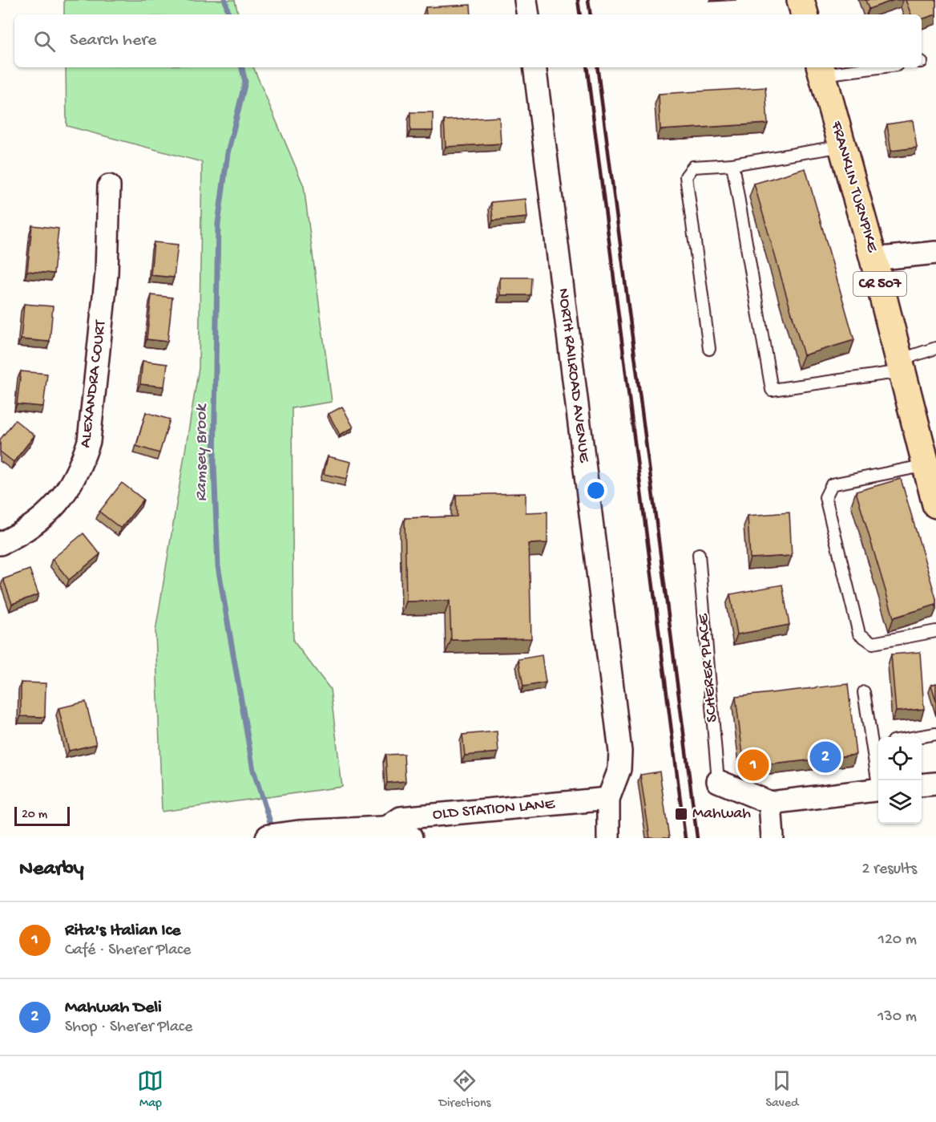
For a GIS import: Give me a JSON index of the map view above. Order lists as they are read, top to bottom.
{
  "streets": {
    "main road": ["FRANKLIN TURNPIKE", "CR 507"],
    "street": ["NORTH RAILROAD AVENUE", "ALEXANDRA COURT", "OLD STATION LANE"],
    "lane": ["SCHERER PLACE"]
  },
  "crossings": [
    ["NORTH RAILROAD AVENUE", "OLD STATION LANE"]
  ],
  "water": ["Ramsey Brook"],
  "places": {
    "transit": ["Mahwah"]
  },
  "scale_bar": "20 m",
  "page": {
    "search": "Search here",
    "pins": ["2", "1"],
    "scale": "20 m",
    "heading": ["Nearby", "2 results"],
    "list": [
      {
        "mark": "1",
        "name": "Rita's Italian Ice",
        "note": "Café · Sherer Place",
        "value": "120 m"
      },
      {
        "mark": "2",
        "name": "Mahwah Deli",
        "note": "Shop · Sherer Place",
        "value": "130 m"
      }
    ],
    "nav": ["Map", "Directions", "Saved"]
  }
}
